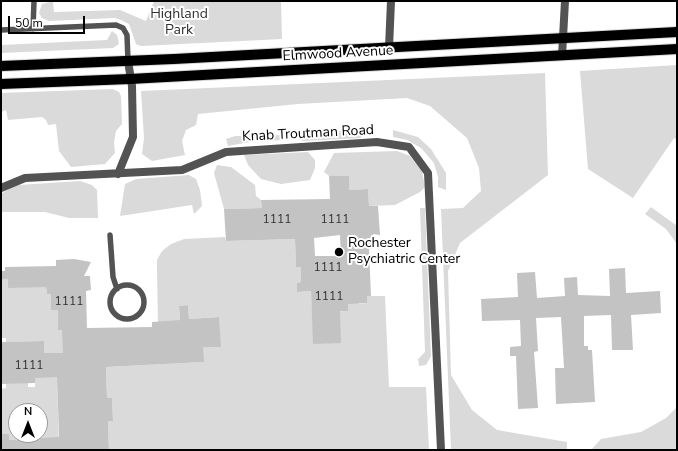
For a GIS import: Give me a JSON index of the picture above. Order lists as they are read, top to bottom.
{
  "streets": {
    "main road": ["Elmwood Avenue"],
    "street": ["Knab Troutman Road"]
  },
  "parks": ["Highland Park"],
  "places": ["Rochester Psychiatric Center"],
  "house_numbers": [
    "1111",
    "1111",
    "1111",
    "1111",
    "1111",
    "1111"
  ],
  "scale_bar": "50 m",
  "north": "top"
}
